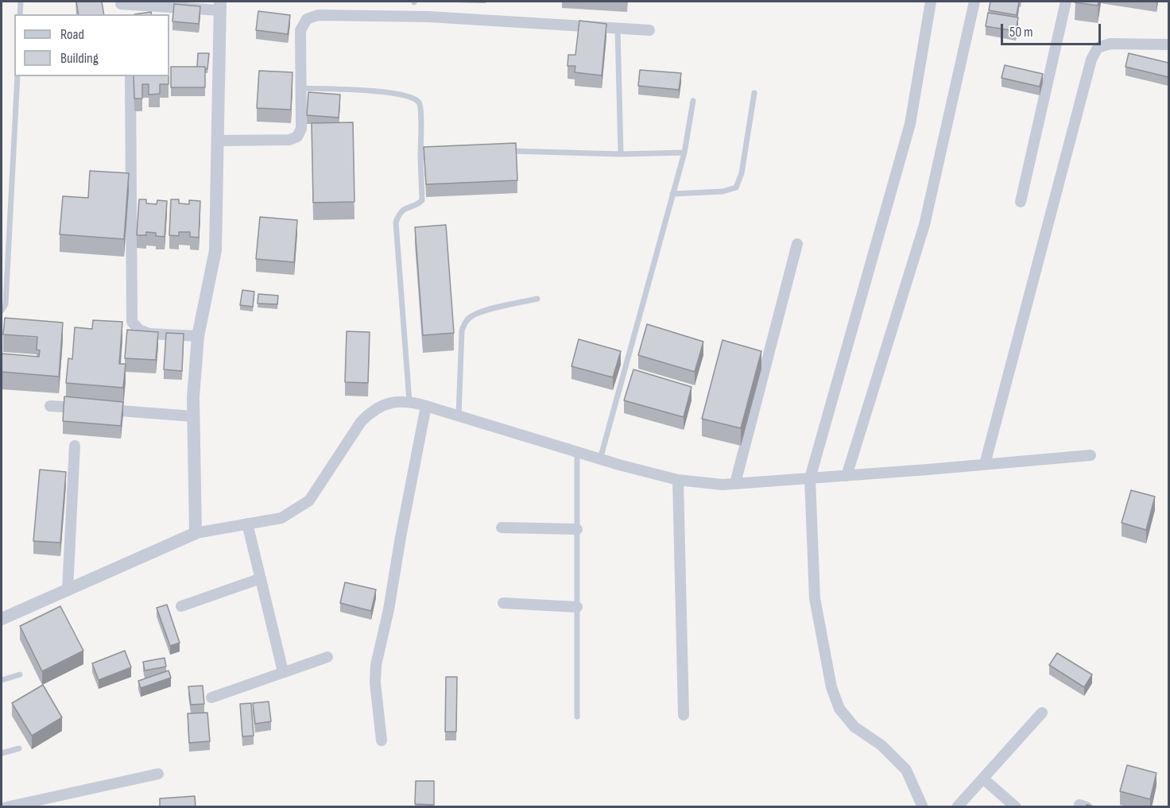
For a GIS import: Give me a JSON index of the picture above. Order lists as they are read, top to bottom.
{
  "legend": ["Road", "Building"],
  "scale_bar": "50 m"
}
